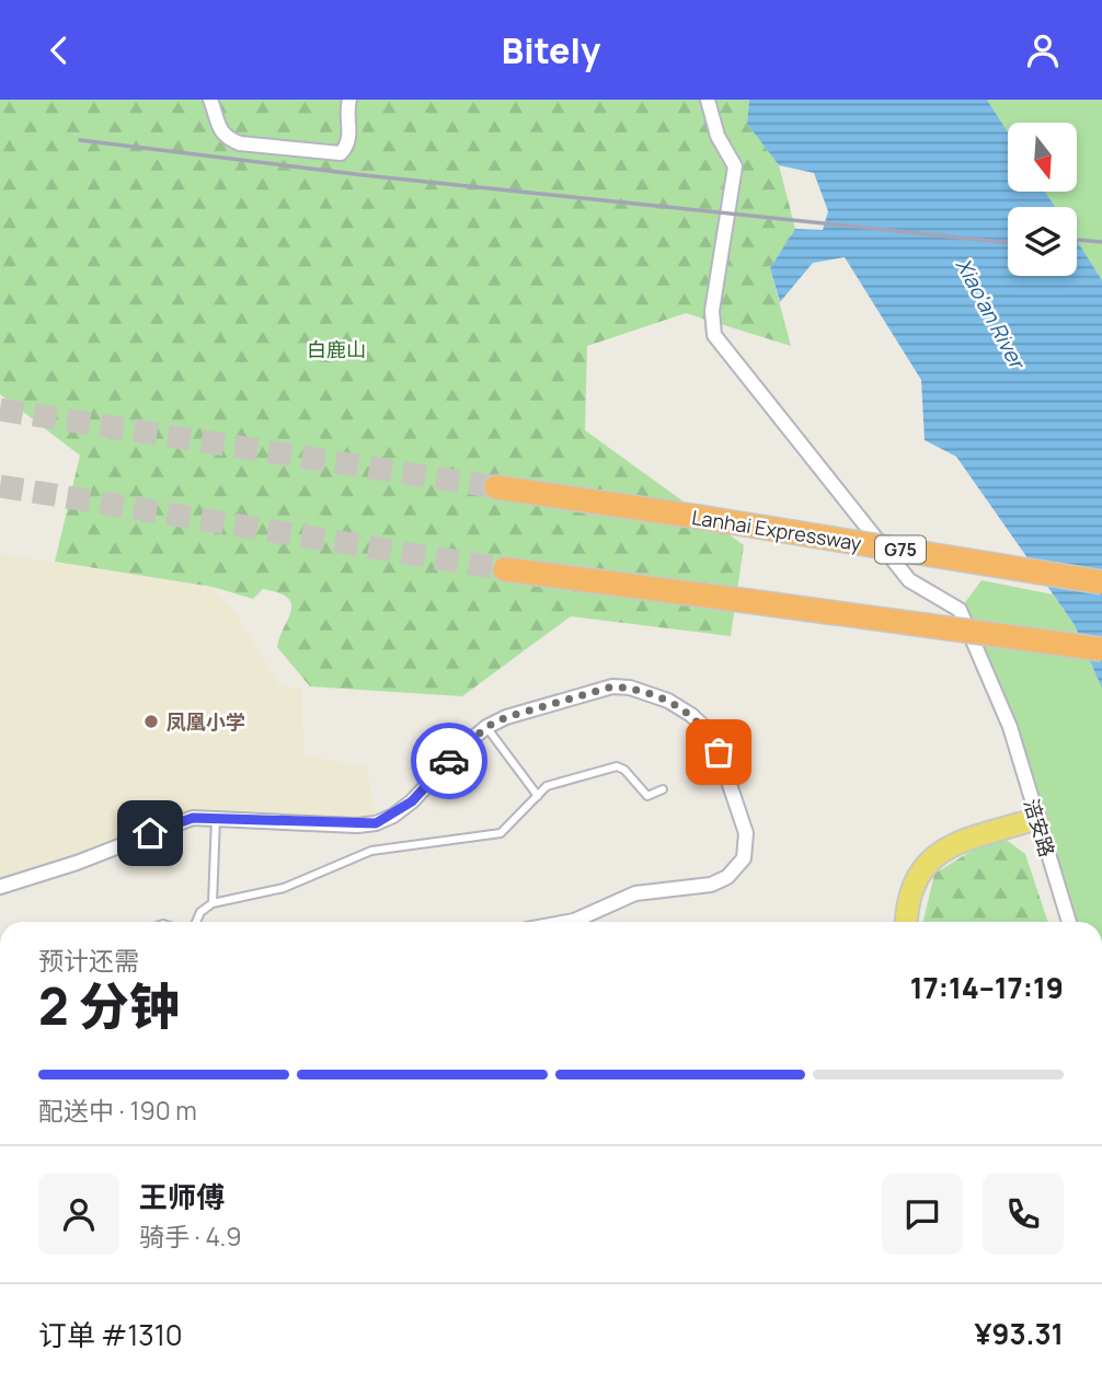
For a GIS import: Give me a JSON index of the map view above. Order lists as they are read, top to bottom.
{
  "streets": {
    "highway": ["Lanhai Expressway", "G75"],
    "street": ["涪安路"]
  },
  "water": ["Xiao'an River"],
  "parks": ["白鹿山"],
  "places": ["凤凰小学"],
  "north": "bottom",
  "page": {
    "header": "Bitely",
    "heading": ["2 分钟", "预计还需", "17:14–17:19"],
    "panel": [
      "王师傅",
      "骑手 · 4.9",
      "订单 #1310",
      "¥93.31"
    ],
    "bar": "配送中 · 190 m"
  }
}
